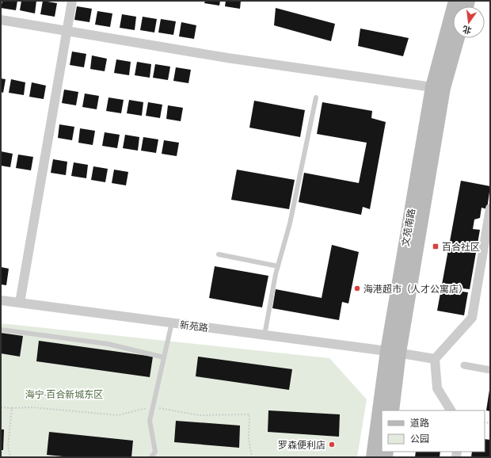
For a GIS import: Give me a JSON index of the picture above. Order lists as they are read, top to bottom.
{
  "streets": {
    "main road": ["文苑南路"],
    "street": ["新苑路"]
  },
  "crossings": [
    ["文苑南路", "新苑路"]
  ],
  "parks": ["海宁·百合新城东区"],
  "places": {
    "transit": ["百合社区"],
    "other": ["海港超市（人才公寓店）", "罗森便利店"]
  },
  "legend": ["道路", "公园"],
  "north": "bottom"
}
